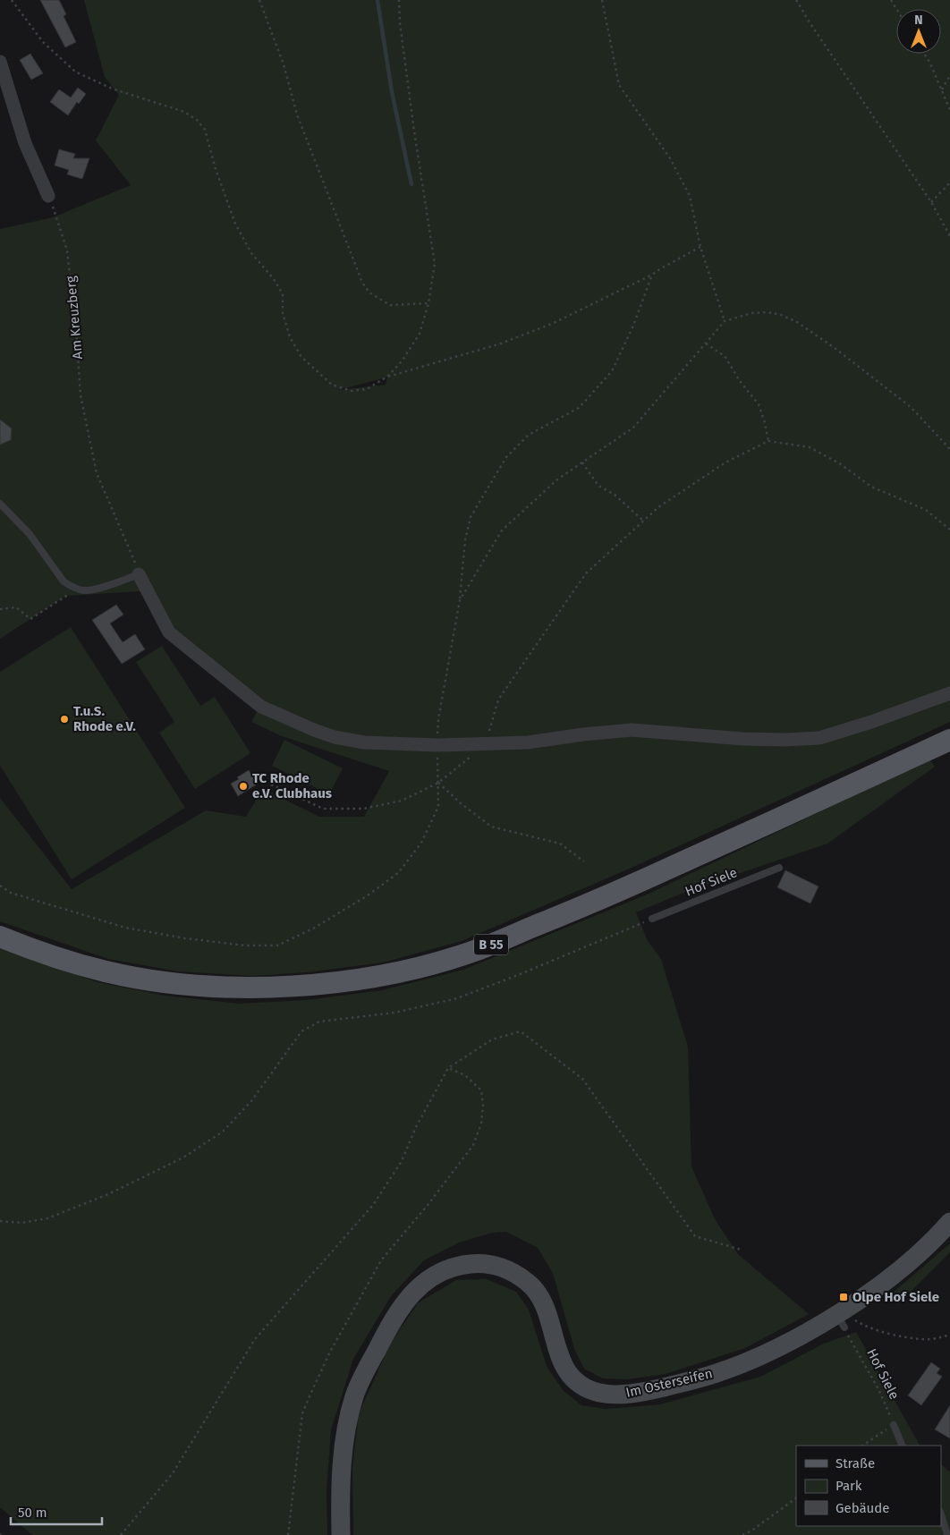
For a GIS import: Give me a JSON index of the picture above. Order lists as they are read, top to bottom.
{
  "streets": {
    "main road": ["B 55"],
    "street": ["Im Osterseifen"],
    "lane": ["Hof Siele"],
    "path": ["Am Kreuzberg"]
  },
  "crossings": [
    ["Hof Siele", "Im Osterseifen"]
  ],
  "places": {
    "other": ["T.u.S. Rhode e.V.", "TC Rhode e.V. Clubhaus"],
    "transit": ["Olpe Hof Siele"]
  },
  "legend": ["Straße", "Park", "Gebäude"],
  "scale_bar": "50 m",
  "north": "top"
}
